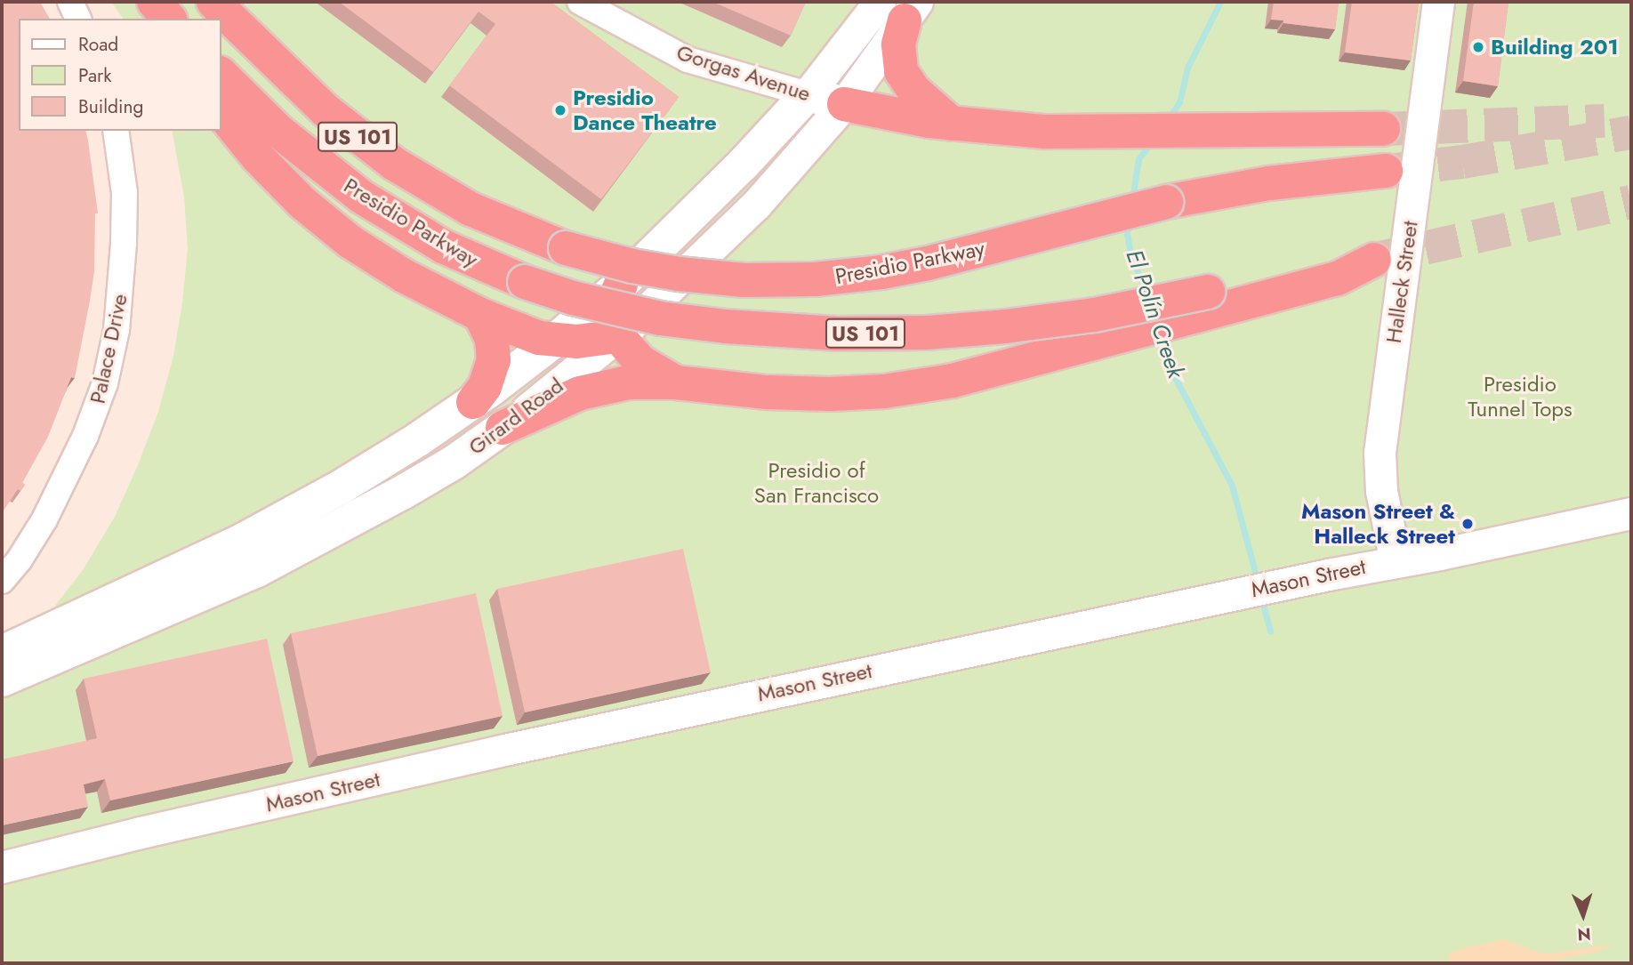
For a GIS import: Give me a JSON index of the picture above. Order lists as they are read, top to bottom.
{
  "streets": {
    "highway": ["US 101", "Presidio Parkway"],
    "main road": ["Gorgas Avenue", "Girard Road"],
    "street": ["Halleck Street", "Palace Drive", "Mason Street"]
  },
  "crossings": [
    ["Gorgas Avenue", "Girard Road"],
    ["Halleck Street", "Mason Street"]
  ],
  "water": ["El Polín Creek"],
  "parks": ["Presidio Tunnel Tops", "Presidio of San Francisco"],
  "places": ["Building 201", "Presidio Dance Theatre", "Mason Street & Halleck Street"],
  "legend": ["Road", "Park", "Building"],
  "north": "bottom"
}
